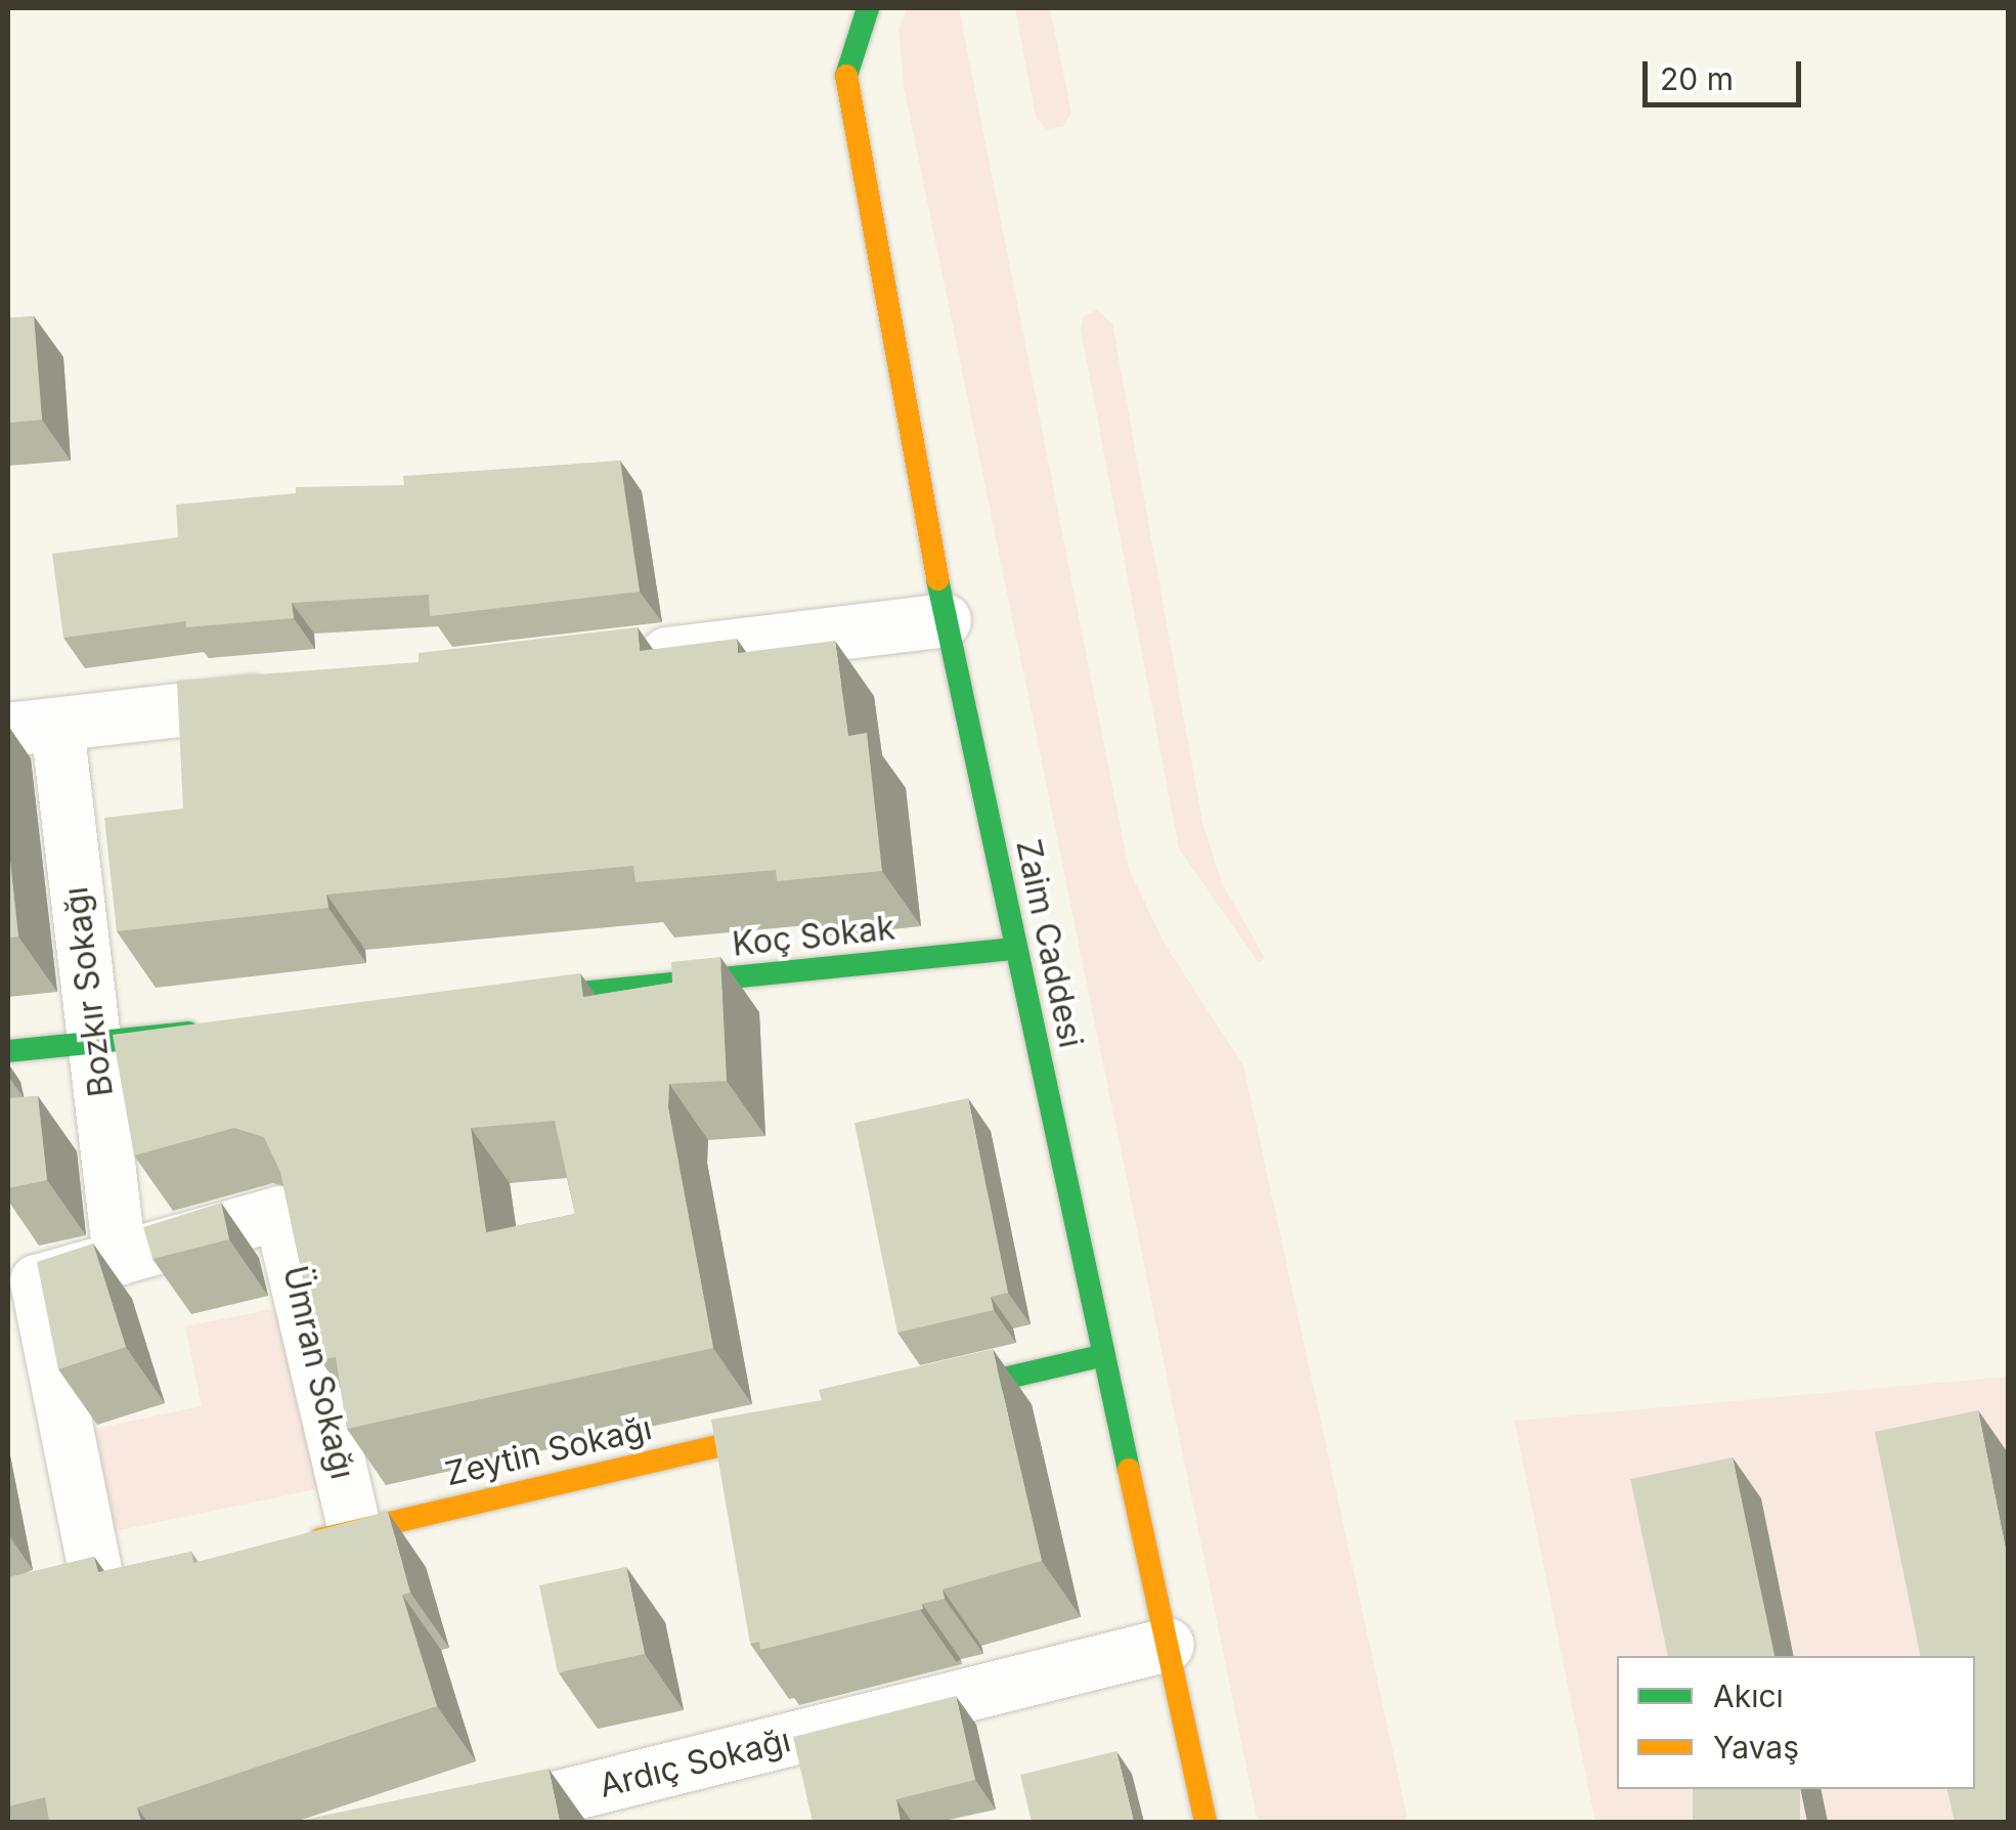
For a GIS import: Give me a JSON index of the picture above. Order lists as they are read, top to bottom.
{
  "streets": {
    "street": [
      "Koç Sokak",
      "Zaim Caddesi",
      "Bozkır Sokağı",
      "Ümran Sokağı",
      "Zeytin Sokağı",
      "Ardıç Sokağı"
    ]
  },
  "crossings": [
    ["Koç Sokak", "Zaim Caddesi"],
    ["Zaim Caddesi", "Ardıç Sokağı"],
    ["Bozkır Sokağı", "Ümran Sokağı"],
    ["Ümran Sokağı", "Zeytin Sokağı"]
  ],
  "legend": ["Akıcı", "Yavaş"],
  "scale_bar": "20 m"
}
